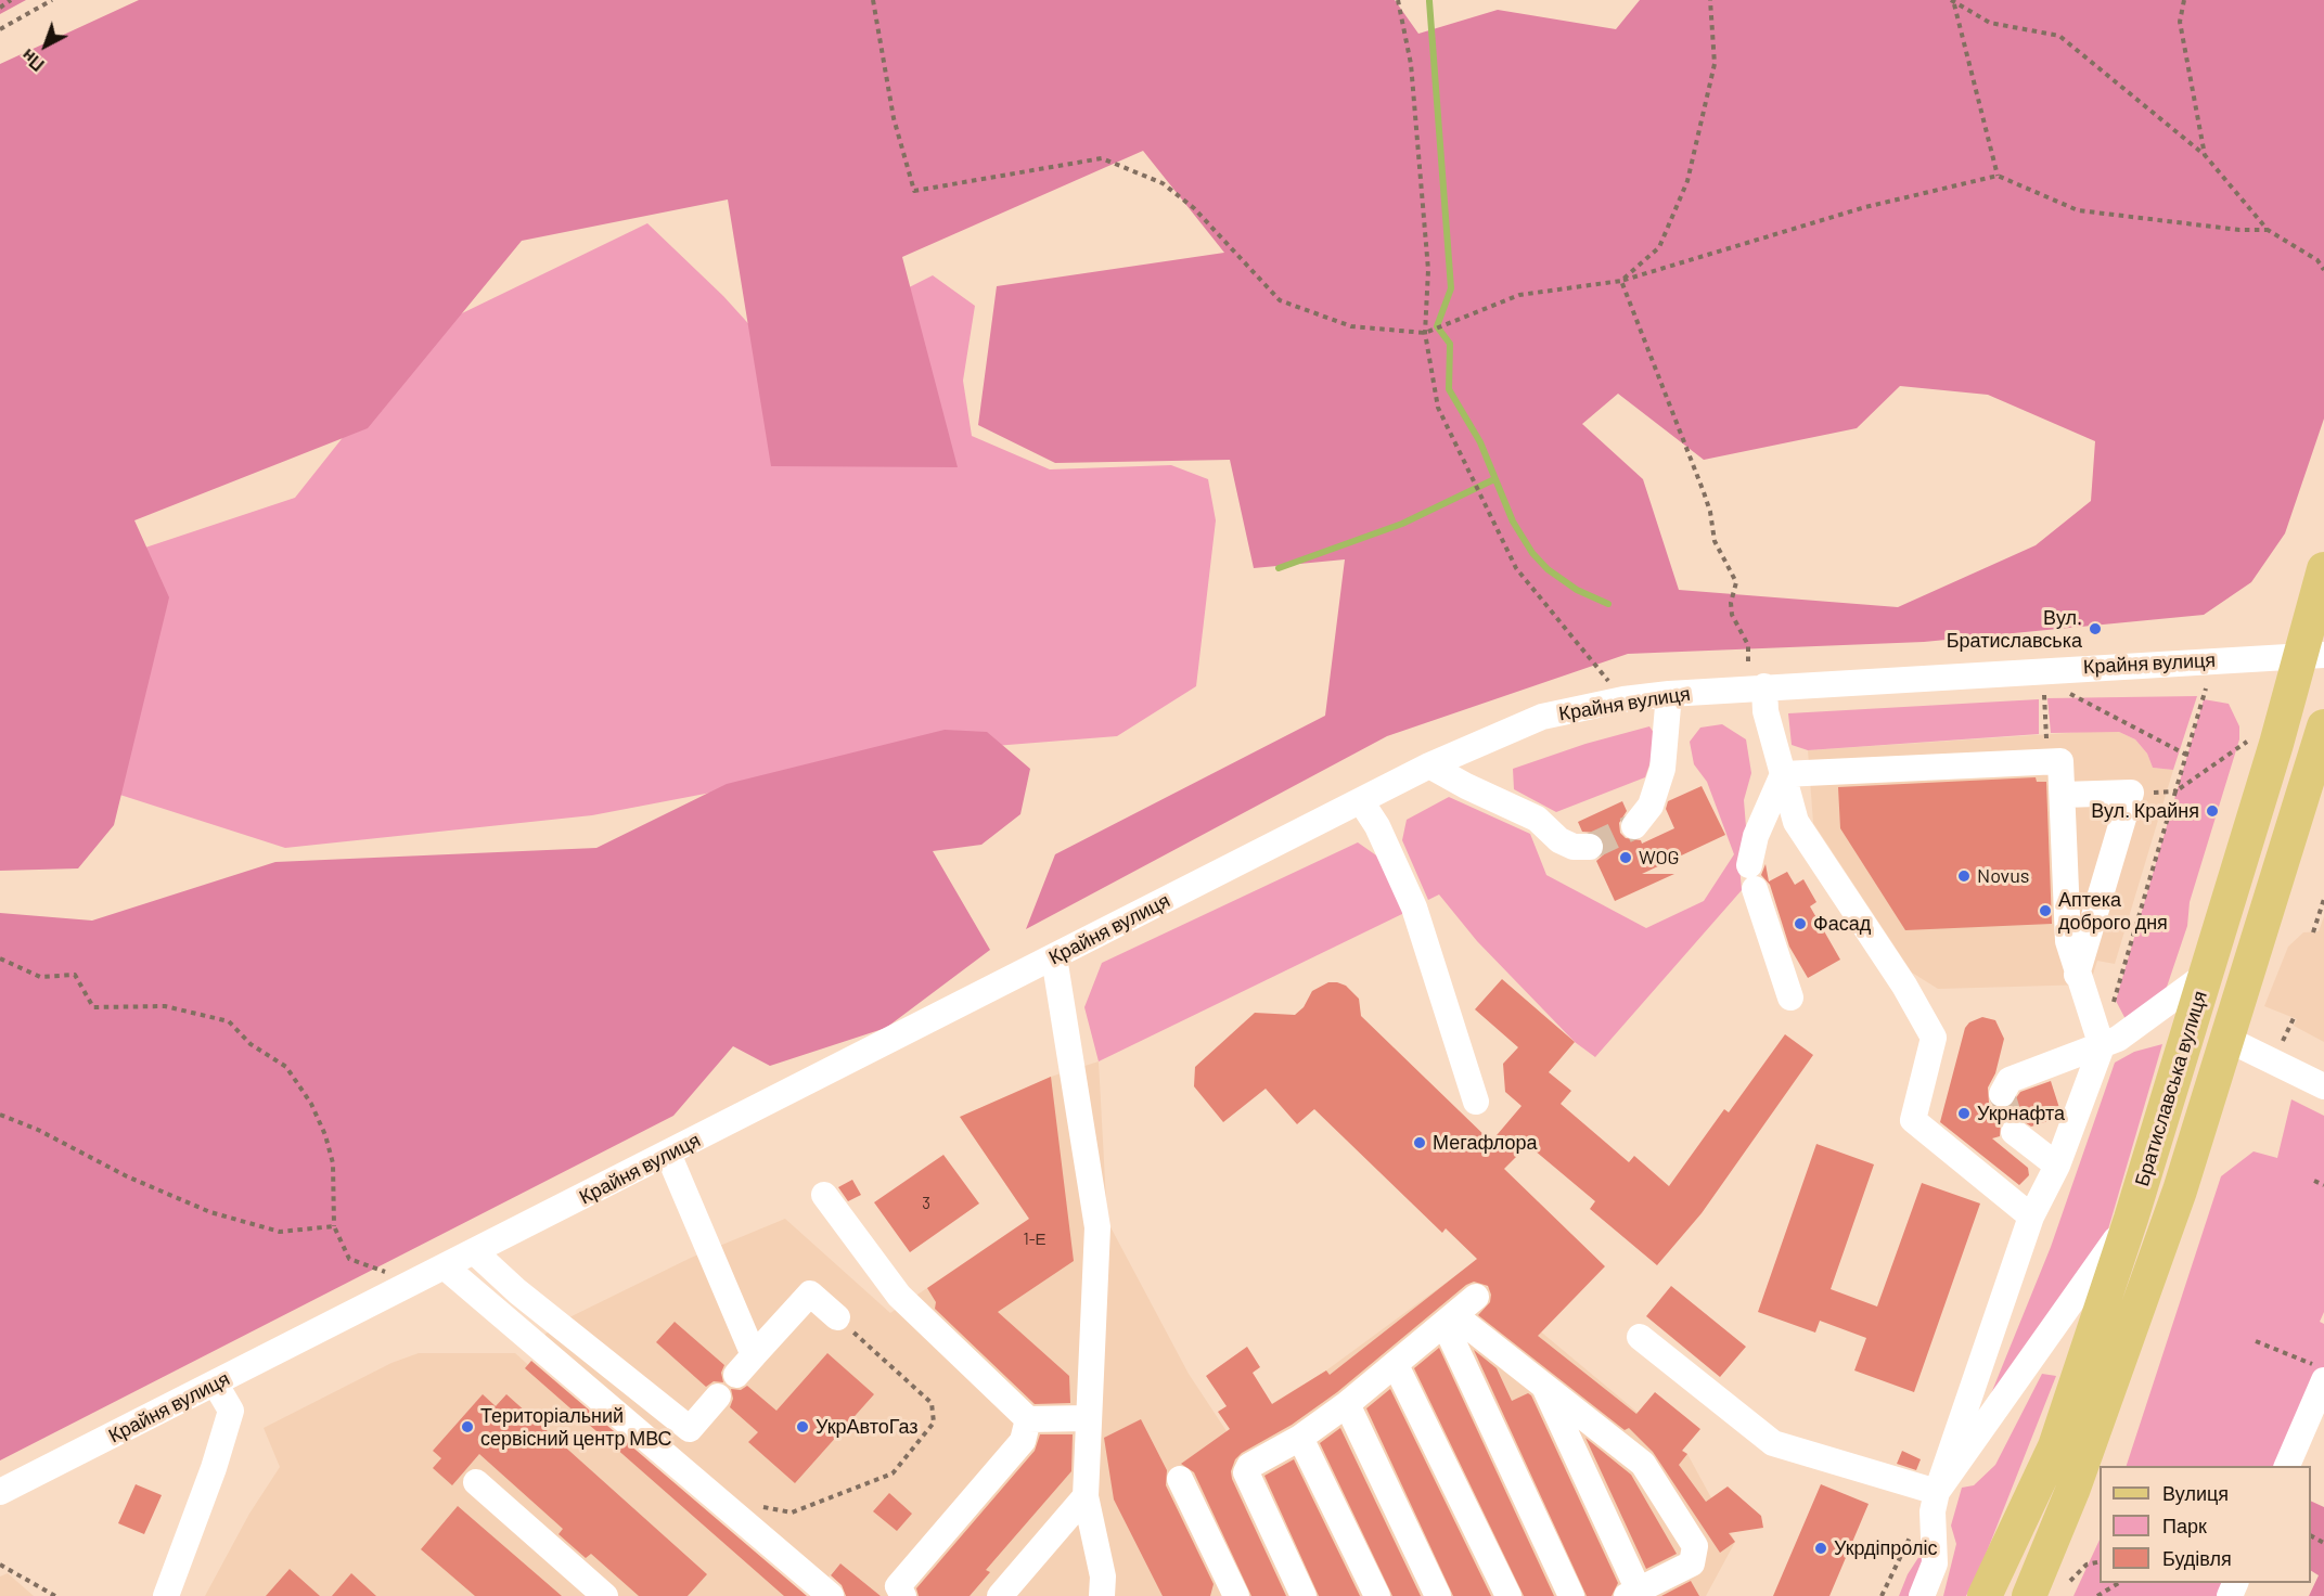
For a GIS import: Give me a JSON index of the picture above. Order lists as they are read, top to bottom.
{
  "streets": {
    "main road": ["Братиславська вулиця"],
    "street": ["Крайня вулиця"]
  },
  "crossings": [
    ["Крайня вулиця", "Братиславська вулиця"]
  ],
  "places": [
    "Вул. Братиславська",
    "Вул. Крайня",
    "WOG",
    "Novus",
    "Аптека доброго дня",
    "Фасад",
    "Укрнафта",
    "Мегафлора",
    "Територіальний сервісний центр МВС",
    "УкрАвтоГаз",
    "Укрдіпроліс"
  ],
  "house_numbers": ["3", "1-Е"],
  "legend": ["Вулиця", "Парк", "Будівля"],
  "north": "bottom left"
}
